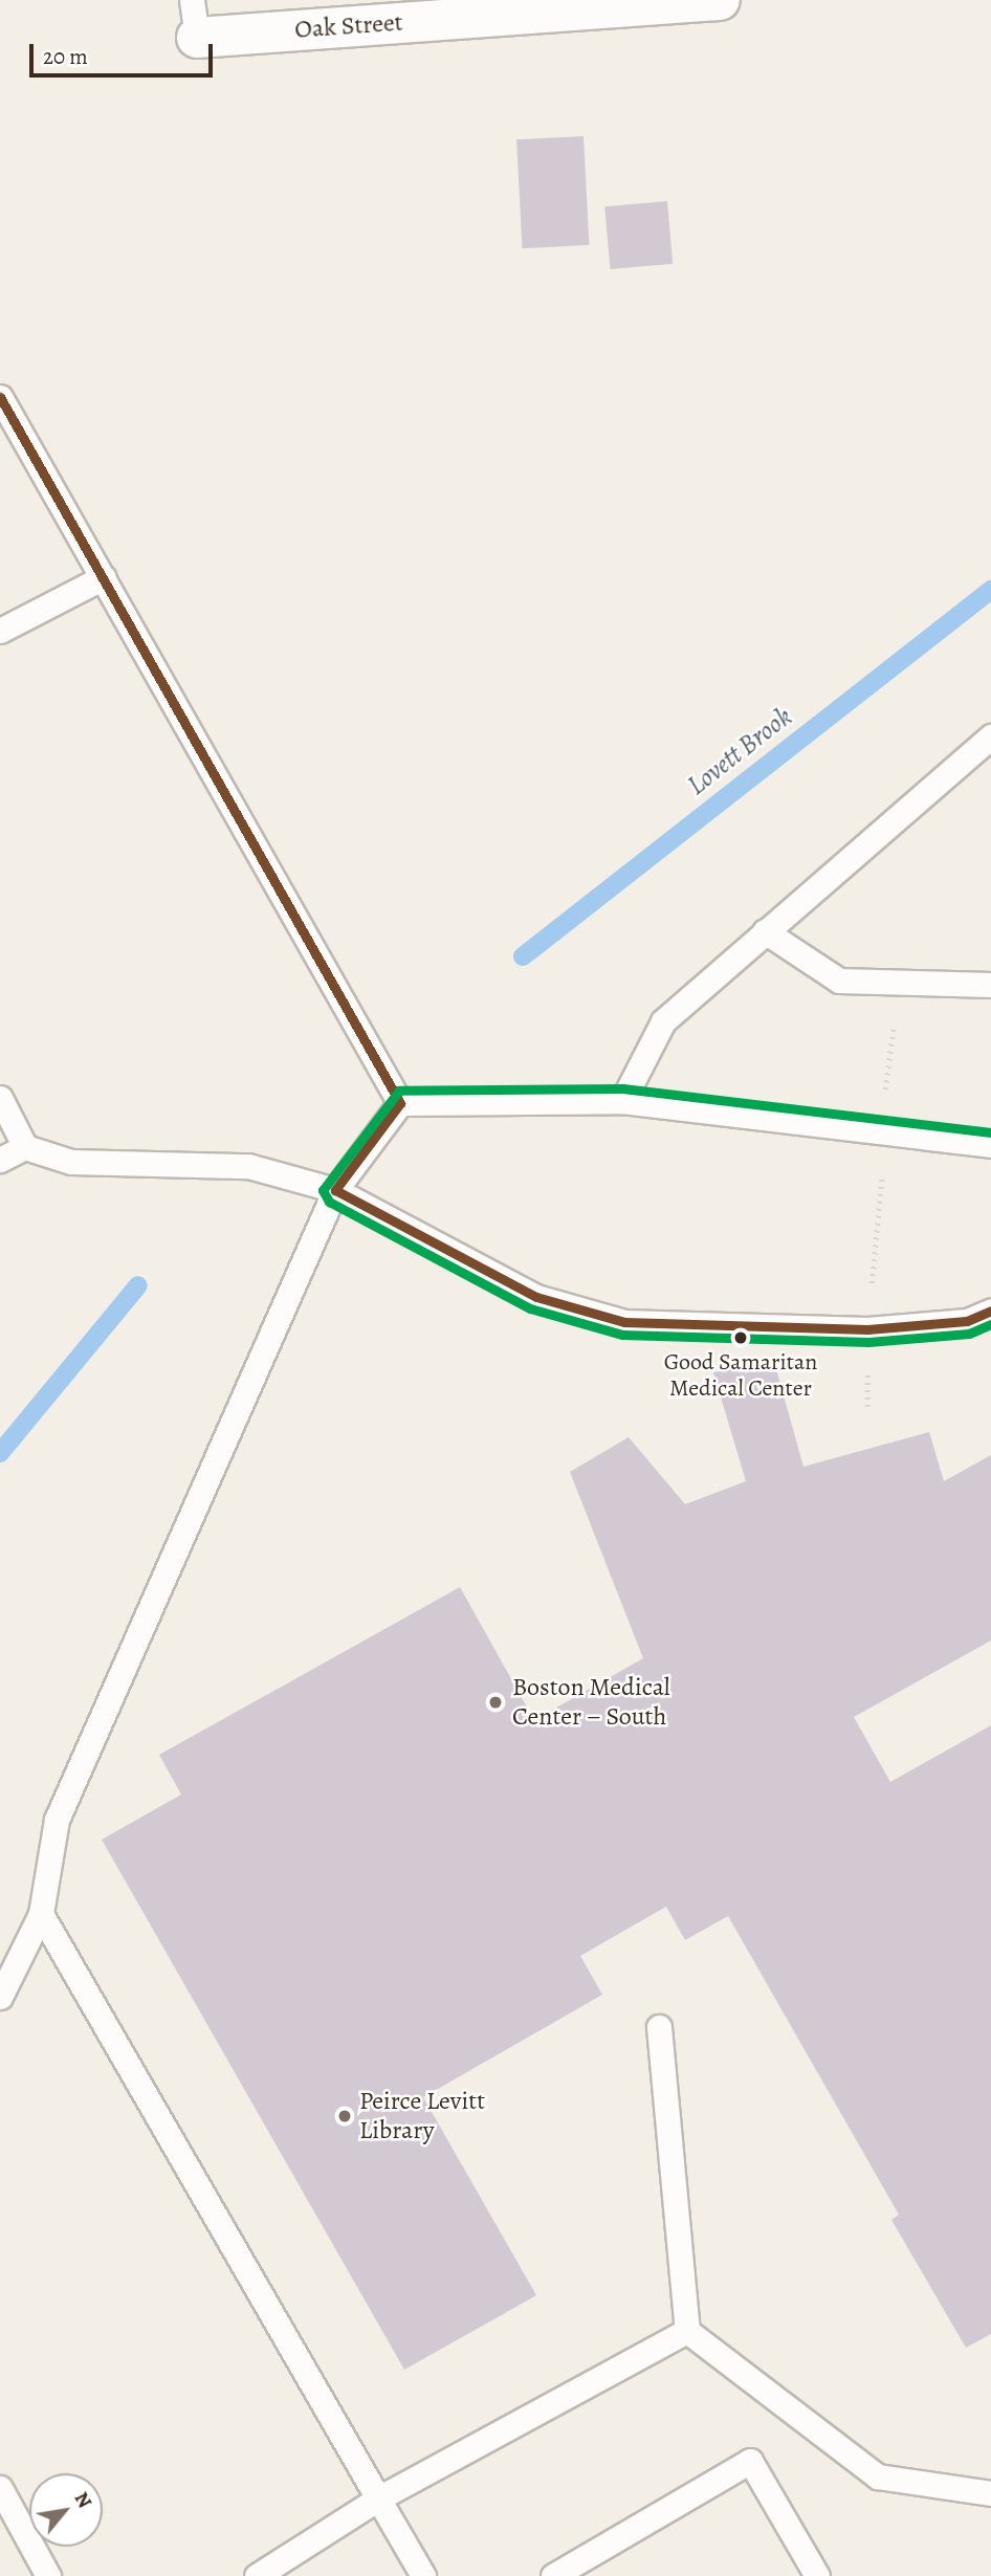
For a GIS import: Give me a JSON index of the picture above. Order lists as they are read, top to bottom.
{
  "streets": {
    "street": ["Oak Street"]
  },
  "water": ["Lovett Brook"],
  "places": ["Good Samaritan Medical Center", "Boston Medical Center – South", "Peirce Levitt Library"],
  "scale_bar": "20 m",
  "north": "top right"
}
